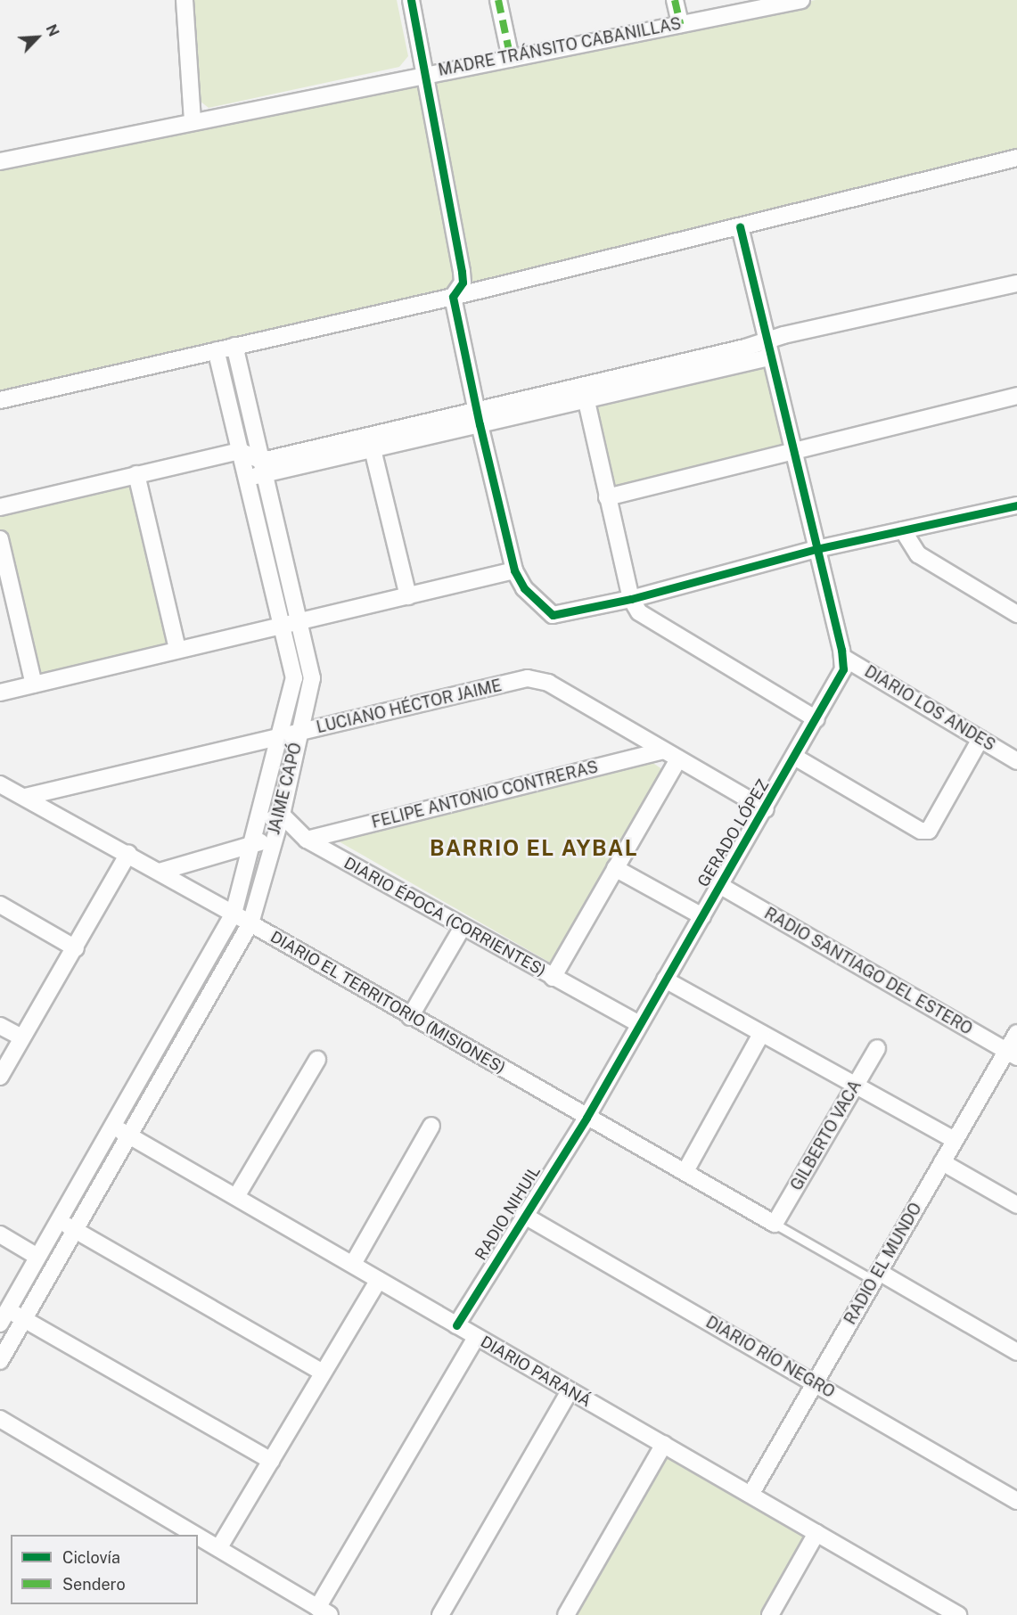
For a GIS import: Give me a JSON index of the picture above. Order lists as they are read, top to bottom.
{
  "streets": {
    "street": [
      "MADRE TRÁNSITO CABANILLAS",
      "LUCIANO HÉCTOR JAIME",
      "DIARIO LOS ANDES",
      "JAIME CAPÓ",
      "FELIPE ANTONIO CONTRERAS",
      "GERADO LÓPEZ",
      "DIARIO ÉPOCA (CORRIENTES)",
      "RADIO SANTIAGO DEL ESTERO",
      "DIARIO EL TERRITORIO (MISIONES)",
      "GILBERTO VACA",
      "RADIO NIHUIL",
      "RADIO EL MUNDO",
      "DIARIO RÍO NEGRO",
      "DIARIO PARANÁ"
    ]
  },
  "crossings": [
    ["LUCIANO HÉCTOR JAIME", "JAIME CAPÓ"],
    ["LUCIANO HÉCTOR JAIME", "FELIPE ANTONIO CONTRERAS"],
    ["LUCIANO HÉCTOR JAIME", "GERADO LÓPEZ"],
    ["LUCIANO HÉCTOR JAIME", "DIARIO EL TERRITORIO (MISIONES)"],
    ["DIARIO LOS ANDES", "GERADO LÓPEZ"],
    ["JAIME CAPÓ", "DIARIO ÉPOCA (CORRIENTES)"],
    ["JAIME CAPÓ", "DIARIO EL TERRITORIO (MISIONES)"],
    ["JAIME CAPÓ", "DIARIO PARANÁ"],
    ["FELIPE ANTONIO CONTRERAS", "DIARIO ÉPOCA (CORRIENTES)"],
    ["GERADO LÓPEZ", "DIARIO ÉPOCA (CORRIENTES)"],
    ["GERADO LÓPEZ", "RADIO SANTIAGO DEL ESTERO"],
    ["GERADO LÓPEZ", "DIARIO EL TERRITORIO (MISIONES)"],
    ["GERADO LÓPEZ", "RADIO NIHUIL"],
    ["RADIO SANTIAGO DEL ESTERO", "RADIO EL MUNDO"],
    ["DIARIO EL TERRITORIO (MISIONES)", "GILBERTO VACA"],
    ["DIARIO EL TERRITORIO (MISIONES)", "RADIO NIHUIL"],
    ["RADIO NIHUIL", "DIARIO RÍO NEGRO"],
    ["RADIO NIHUIL", "DIARIO PARANÁ"],
    ["RADIO EL MUNDO", "DIARIO RÍO NEGRO"],
    ["RADIO EL MUNDO", "DIARIO PARANÁ"]
  ],
  "districts": ["BARRIO EL AYBAL"],
  "legend": ["Ciclovía", "Sendero"],
  "north": "top right"
}
